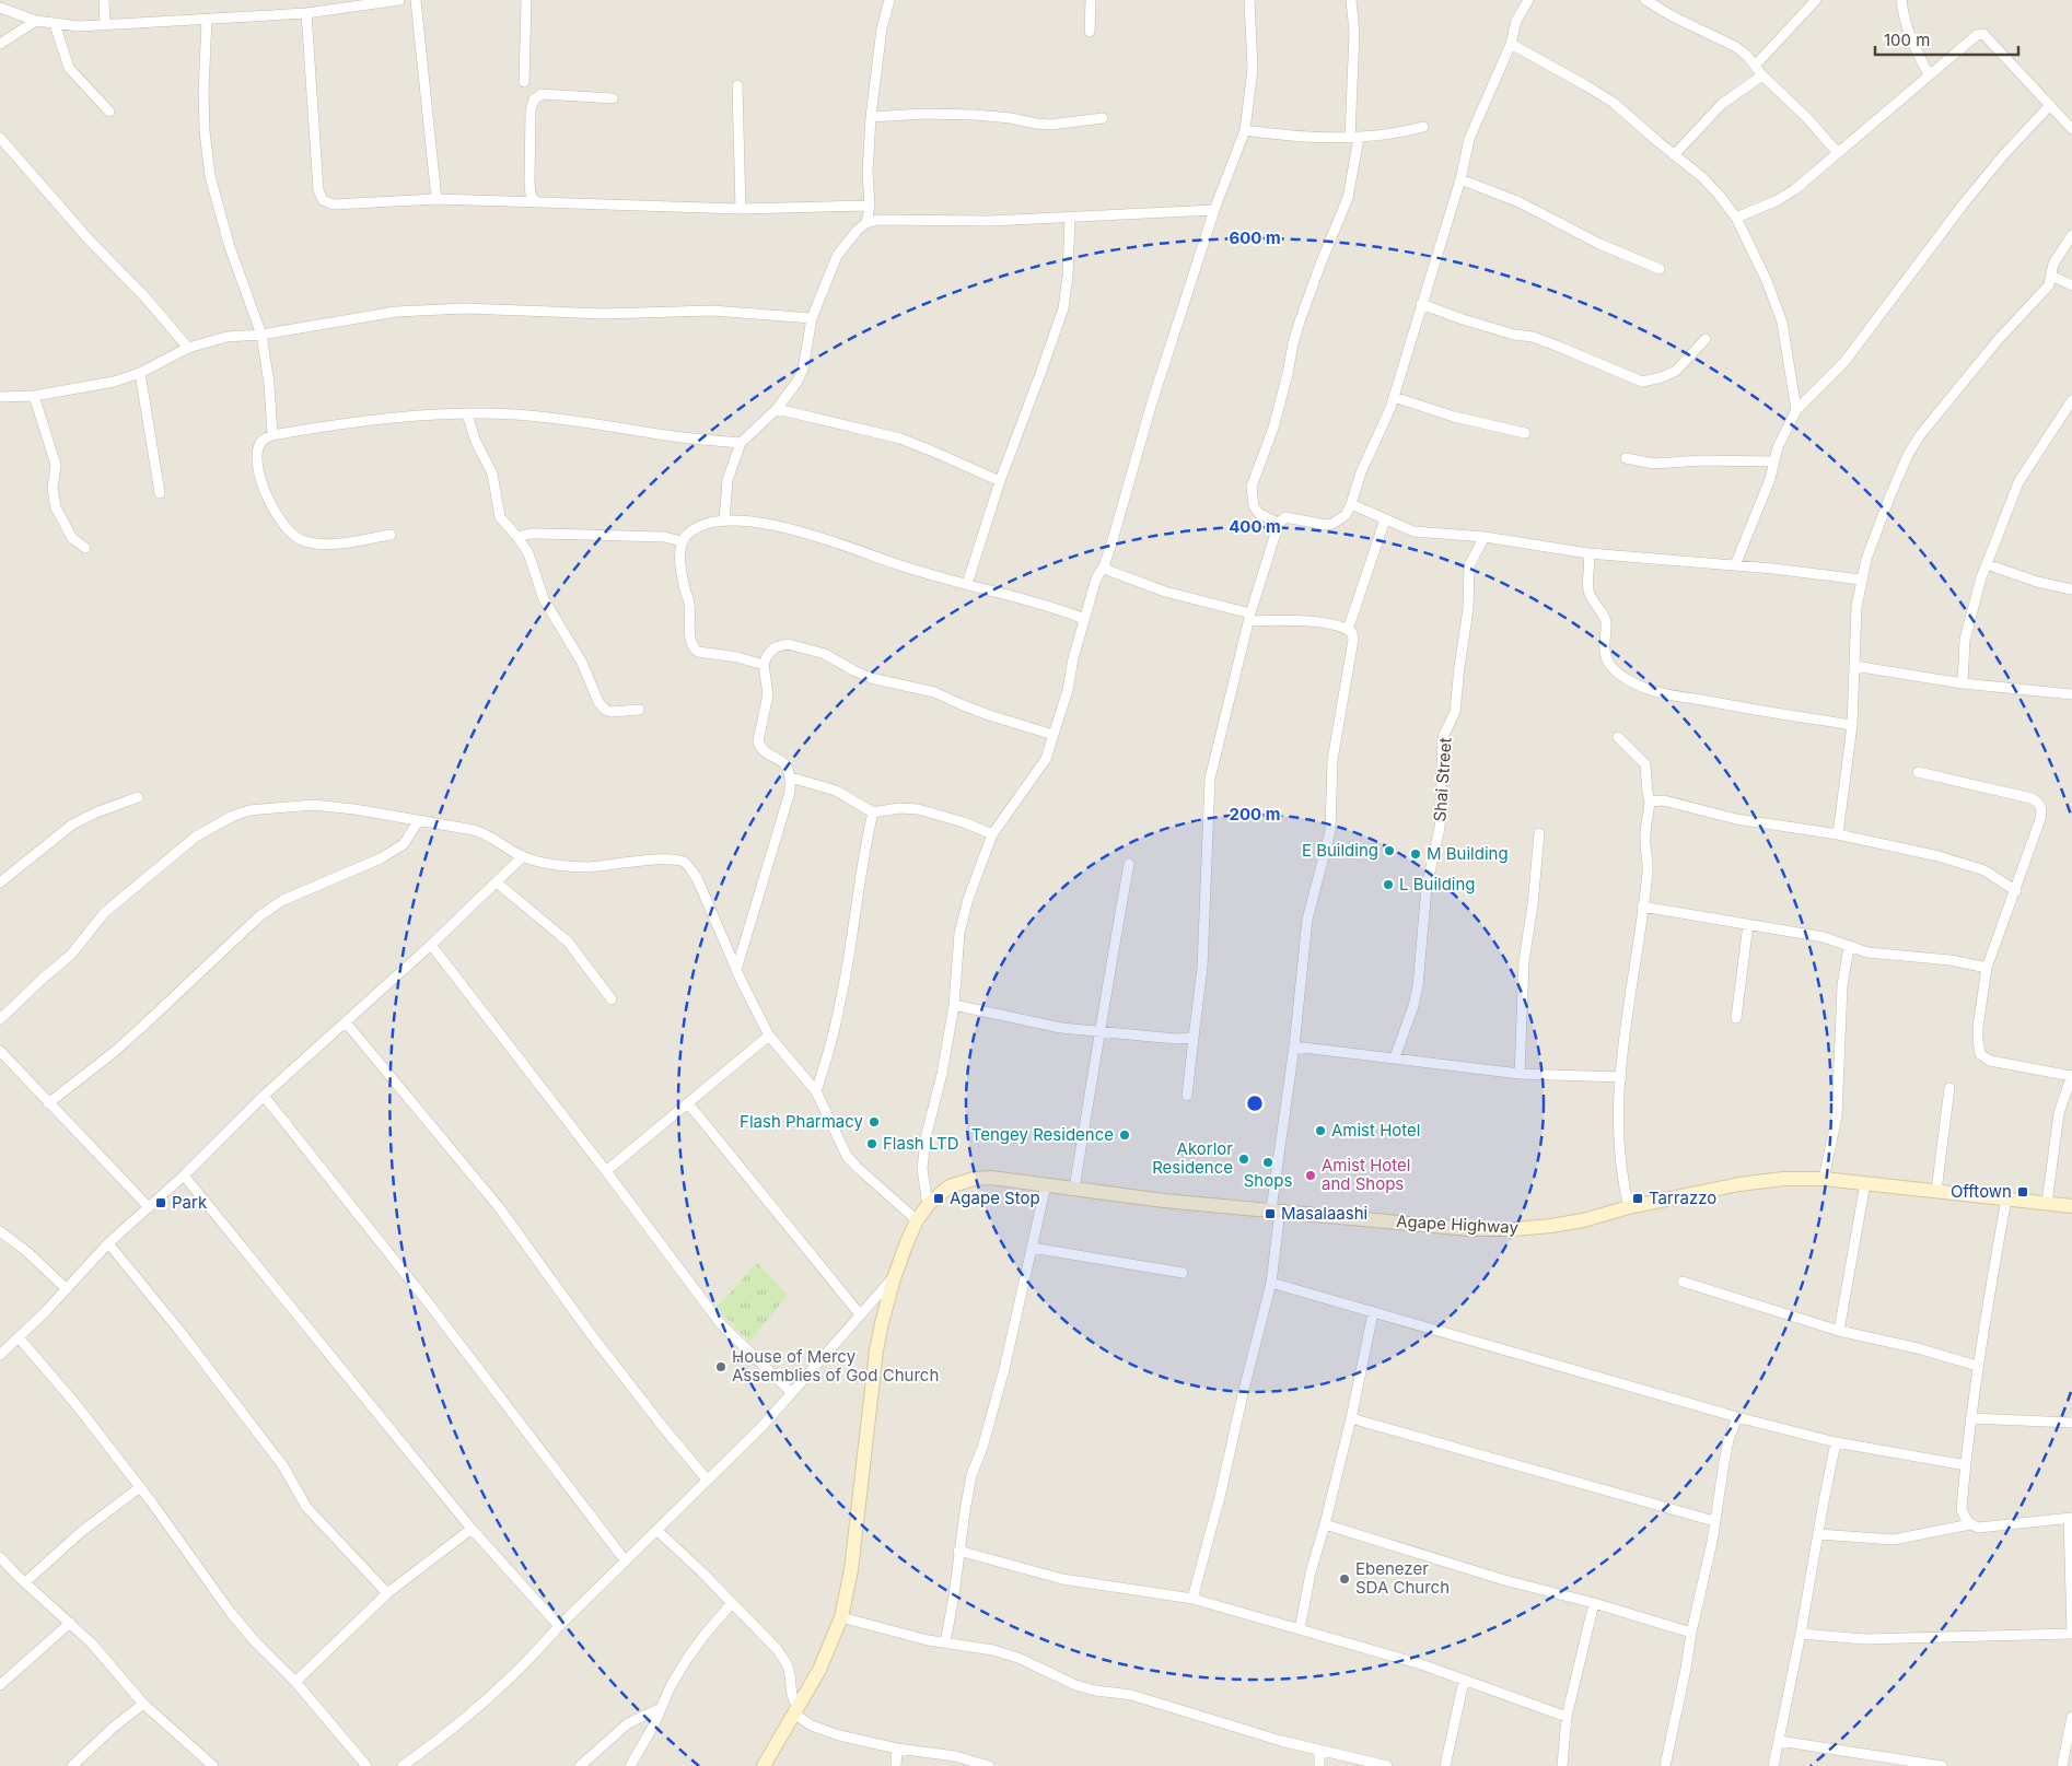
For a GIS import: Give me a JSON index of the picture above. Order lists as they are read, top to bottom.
{
  "streets": {
    "street": ["Shai Street", "Agape Highway"]
  },
  "places": {
    "other": [
      "E Building",
      "M Building",
      "L Building",
      "Flash Pharmacy",
      "Amist Hotel",
      "Tengey Residence",
      "Flash LTD",
      "Akorlor Residence",
      "Shops",
      "Amist Hotel and Shops",
      "House of Mercy Assemblies of God Church",
      "Ebenezer SDA Church"
    ],
    "transit": [
      "Offtown",
      "Agape Stop",
      "Tarrazzo",
      "Park",
      "Masalaashi"
    ]
  },
  "scale_bar": "100 m",
  "rings": ["600 m", "400 m", "200 m"]
}
